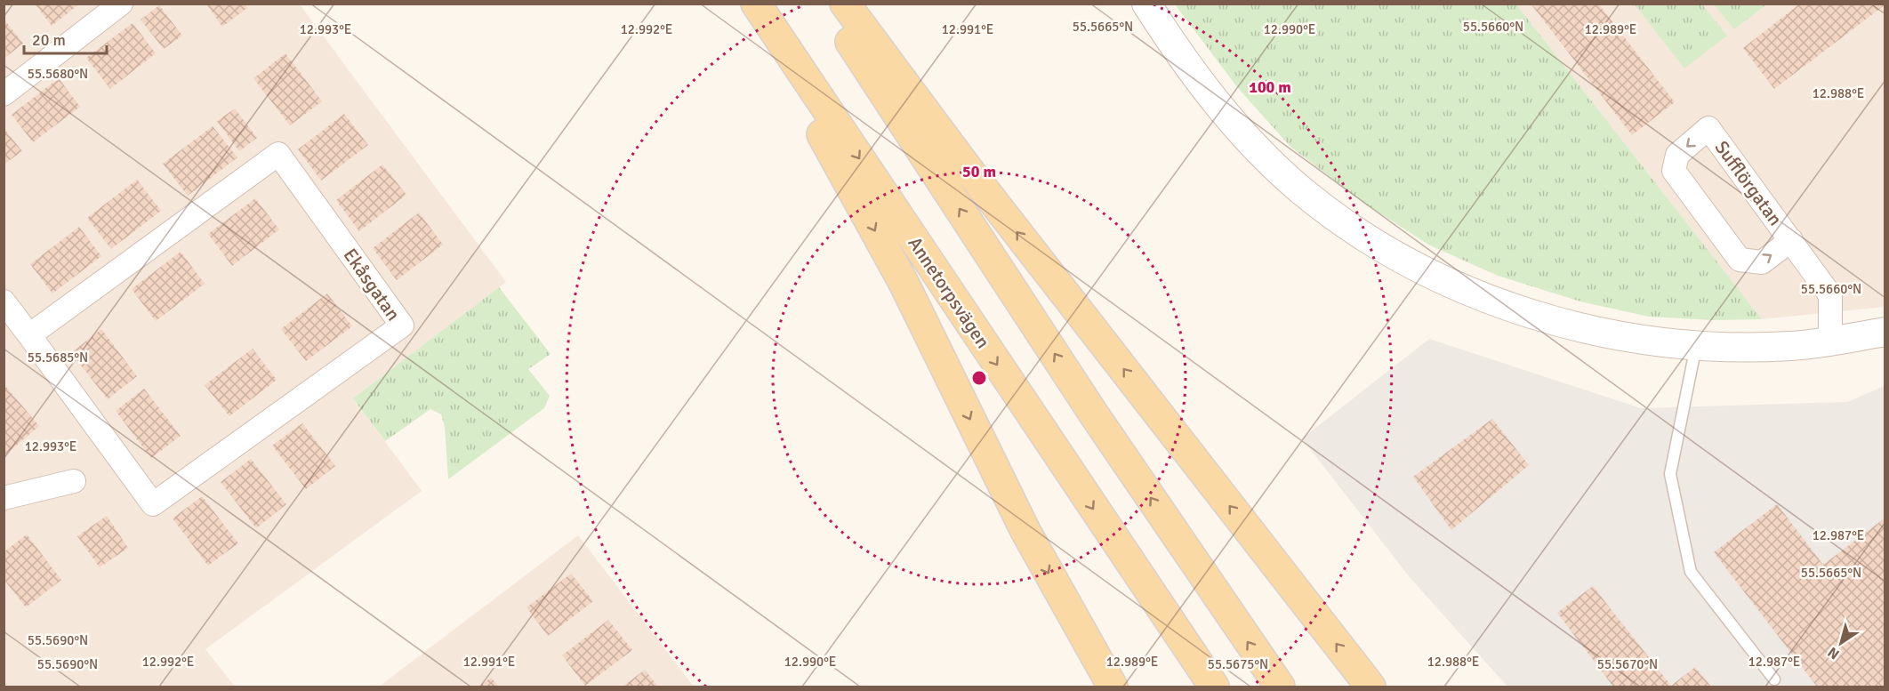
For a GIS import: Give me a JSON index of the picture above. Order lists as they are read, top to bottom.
{
  "streets": {
    "main road": ["Annetorpsvägen"],
    "street": ["Sufflörgatan", "Ekåsgatan"]
  },
  "scale_bar": "20 m",
  "north": "bottom left",
  "coordinates": [
    "55.5665°N",
    "55.5660°N",
    "12.993°E",
    "12.992°E",
    "12.991°E",
    "12.990°E",
    "12.989°E",
    "55.5680°N",
    "12.988°E",
    "55.5685°N",
    "12.987°E",
    "55.5690°N",
    "55.5675°N",
    "55.5670°N"
  ],
  "rings": ["100 m", "50 m"]
}
